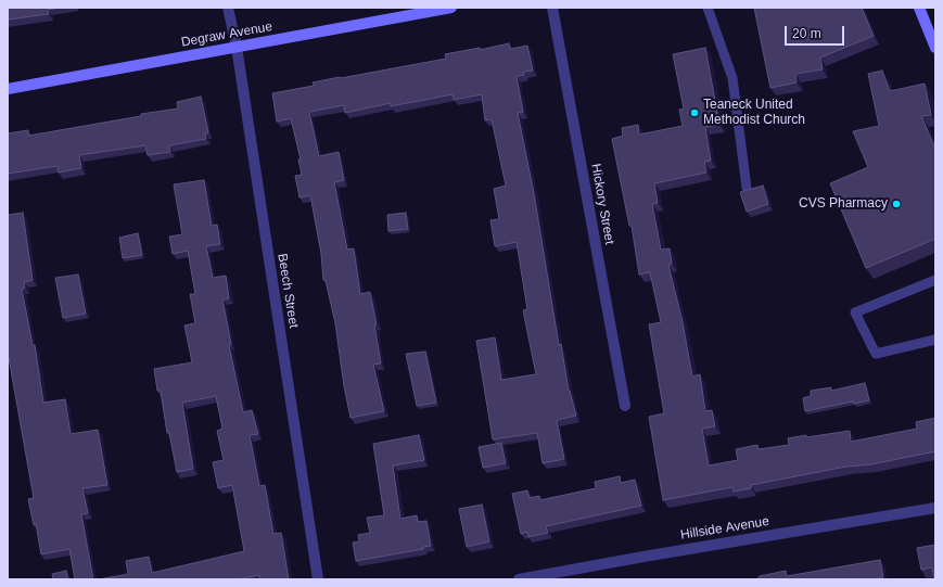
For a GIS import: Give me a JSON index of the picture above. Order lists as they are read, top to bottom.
{
  "streets": {
    "main road": ["Degraw Avenue"],
    "street": ["Hickory Street", "Beech Street", "Hillside Avenue"]
  },
  "crossings": [
    ["Degraw Avenue", "Beech Street"]
  ],
  "places": ["Teaneck United Methodist Church", "CVS Pharmacy"],
  "scale_bar": "20 m"
}
